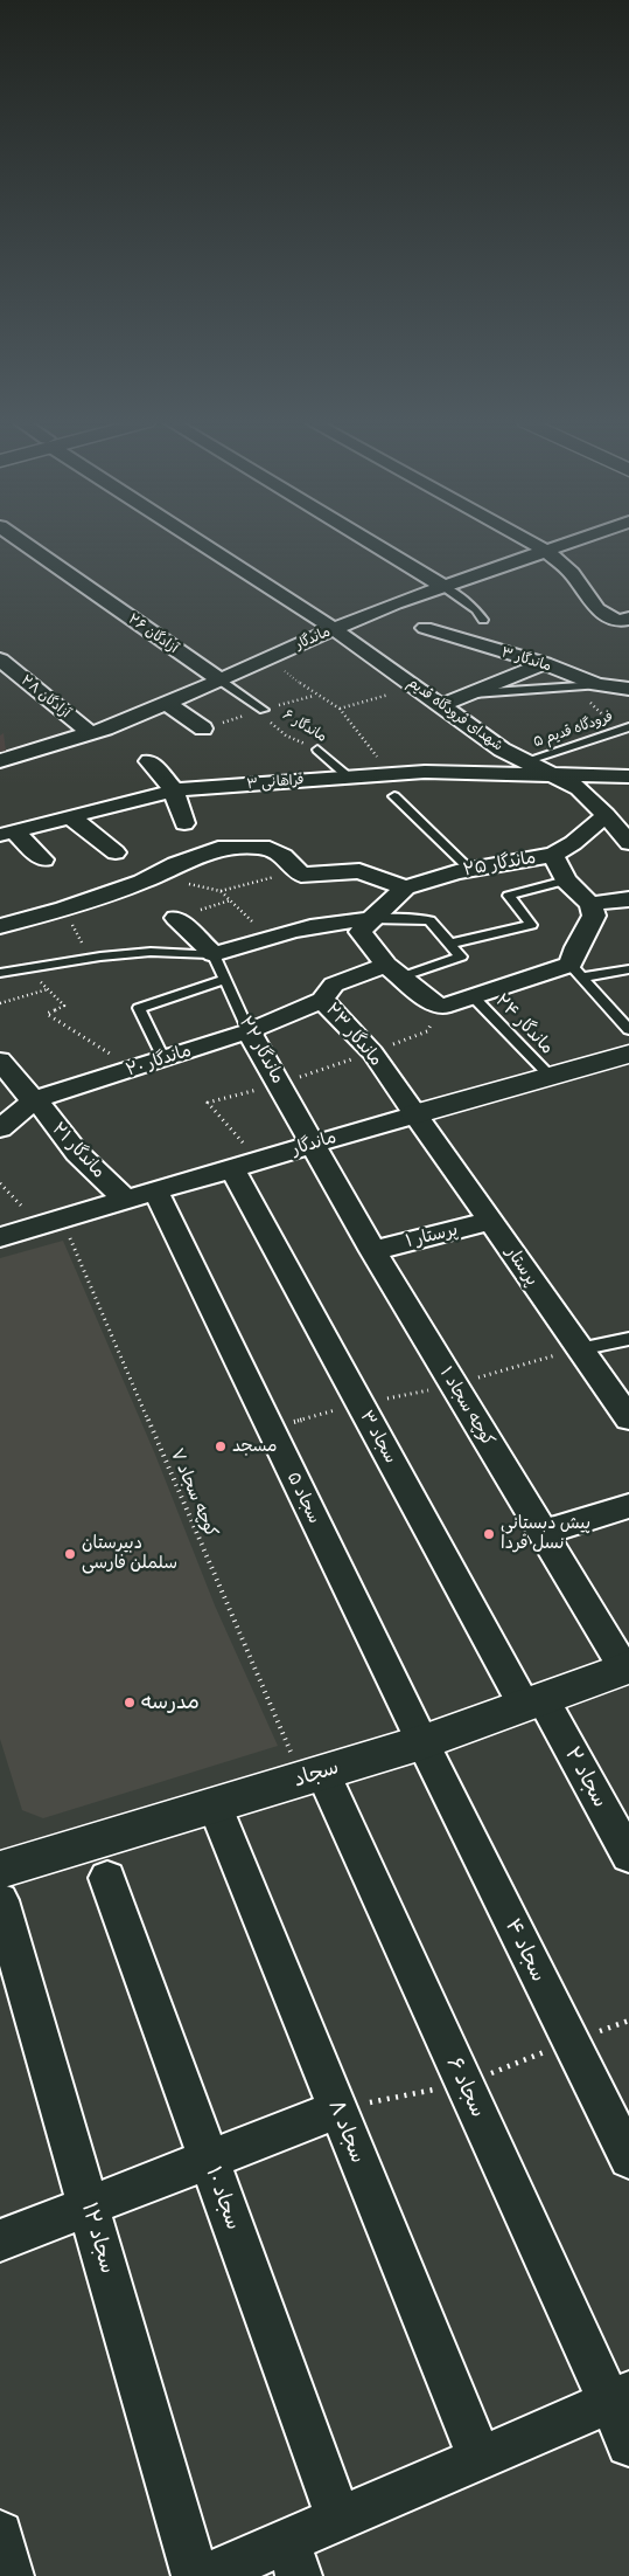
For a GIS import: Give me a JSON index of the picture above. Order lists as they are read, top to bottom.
{
  "streets": {
    "street": [
      "آزادگان ۲۶",
      "ماندگار",
      "ماندگار ۳",
      "آزادگان ۲۸",
      "شهدای فرودگاه قدیم",
      "فراهانی ۳",
      "ماندگار ۲۵",
      "ماندگار ۲۳",
      "ماندگار ۲۲",
      "ماندگار ۲۰",
      "ماندگار ۲۱",
      "پرستار ۱",
      "پرستار",
      "کوچه سجاد ۱",
      "سجاد ۳",
      "سجاد ۵",
      "سجاد",
      "سجاد ۲",
      "سجاد ۴",
      "سجاد ۶",
      "سجاد ۸",
      "سجاد ۱۰",
      "سجاد ۱۲"
    ],
    "lane": ["ماندگار ۶", "فرودگاه قدیم ۵", "ماندگار ۲۴"],
    "path": ["کوچه سجاد ۷"]
  },
  "crossings": [
    ["آزادگان ۲۶", "ماندگار"],
    ["آزادگان ۲۶", "ماندگار ۶"],
    ["ماندگار", "آزادگان ۲۸"],
    ["ماندگار", "شهدای فرودگاه قدیم"],
    ["ماندگار", "ماندگار ۶"],
    ["ماندگار", "ماندگار ۲۴"],
    ["ماندگار", "ماندگار ۲۳"],
    ["ماندگار", "ماندگار ۲۲"],
    ["ماندگار", "ماندگار ۲۱"],
    ["ماندگار", "پرستار"],
    ["ماندگار", "کوچه سجاد ۱"],
    ["ماندگار", "سجاد ۳"],
    ["ماندگار", "کوچه سجاد ۷"],
    ["ماندگار", "سجاد ۵"],
    ["شهدای فرودگاه قدیم", "فرودگاه قدیم ۵"],
    ["شهدای فرودگاه قدیم", "فراهانی ۳"],
    ["ماندگار ۶", "فراهانی ۳"],
    ["ماندگار ۲۳", "ماندگار ۲۰"],
    ["ماندگار ۲۳", "پرستار"],
    ["ماندگار ۲۲", "ماندگار ۲۰"],
    ["ماندگار ۲۲", "کوچه سجاد ۱"],
    ["ماندگار ۲۰", "ماندگار ۲۱"],
    ["پرستار ۱", "پرستار"],
    ["پرستار ۱", "کوچه سجاد ۱"],
    ["کوچه سجاد ۱", "سجاد"],
    ["سجاد ۳", "سجاد"],
    ["سجاد ۳", "سجاد ۲"],
    ["کوچه سجاد ۷", "سجاد"],
    ["کوچه سجاد ۷", "سجاد ۶"],
    ["سجاد ۵", "سجاد"],
    ["سجاد ۵", "سجاد ۴"],
    ["سجاد", "سجاد ۲"],
    ["سجاد", "سجاد ۴"],
    ["سجاد", "سجاد ۶"],
    ["سجاد", "سجاد ۸"],
    ["سجاد", "سجاد ۱۲"]
  ],
  "places": [
    "مسجد",
    "پیش دبستانی نسل فردا",
    "دبیرستان سلملن فارسی",
    "مدرسه"
  ]
}
